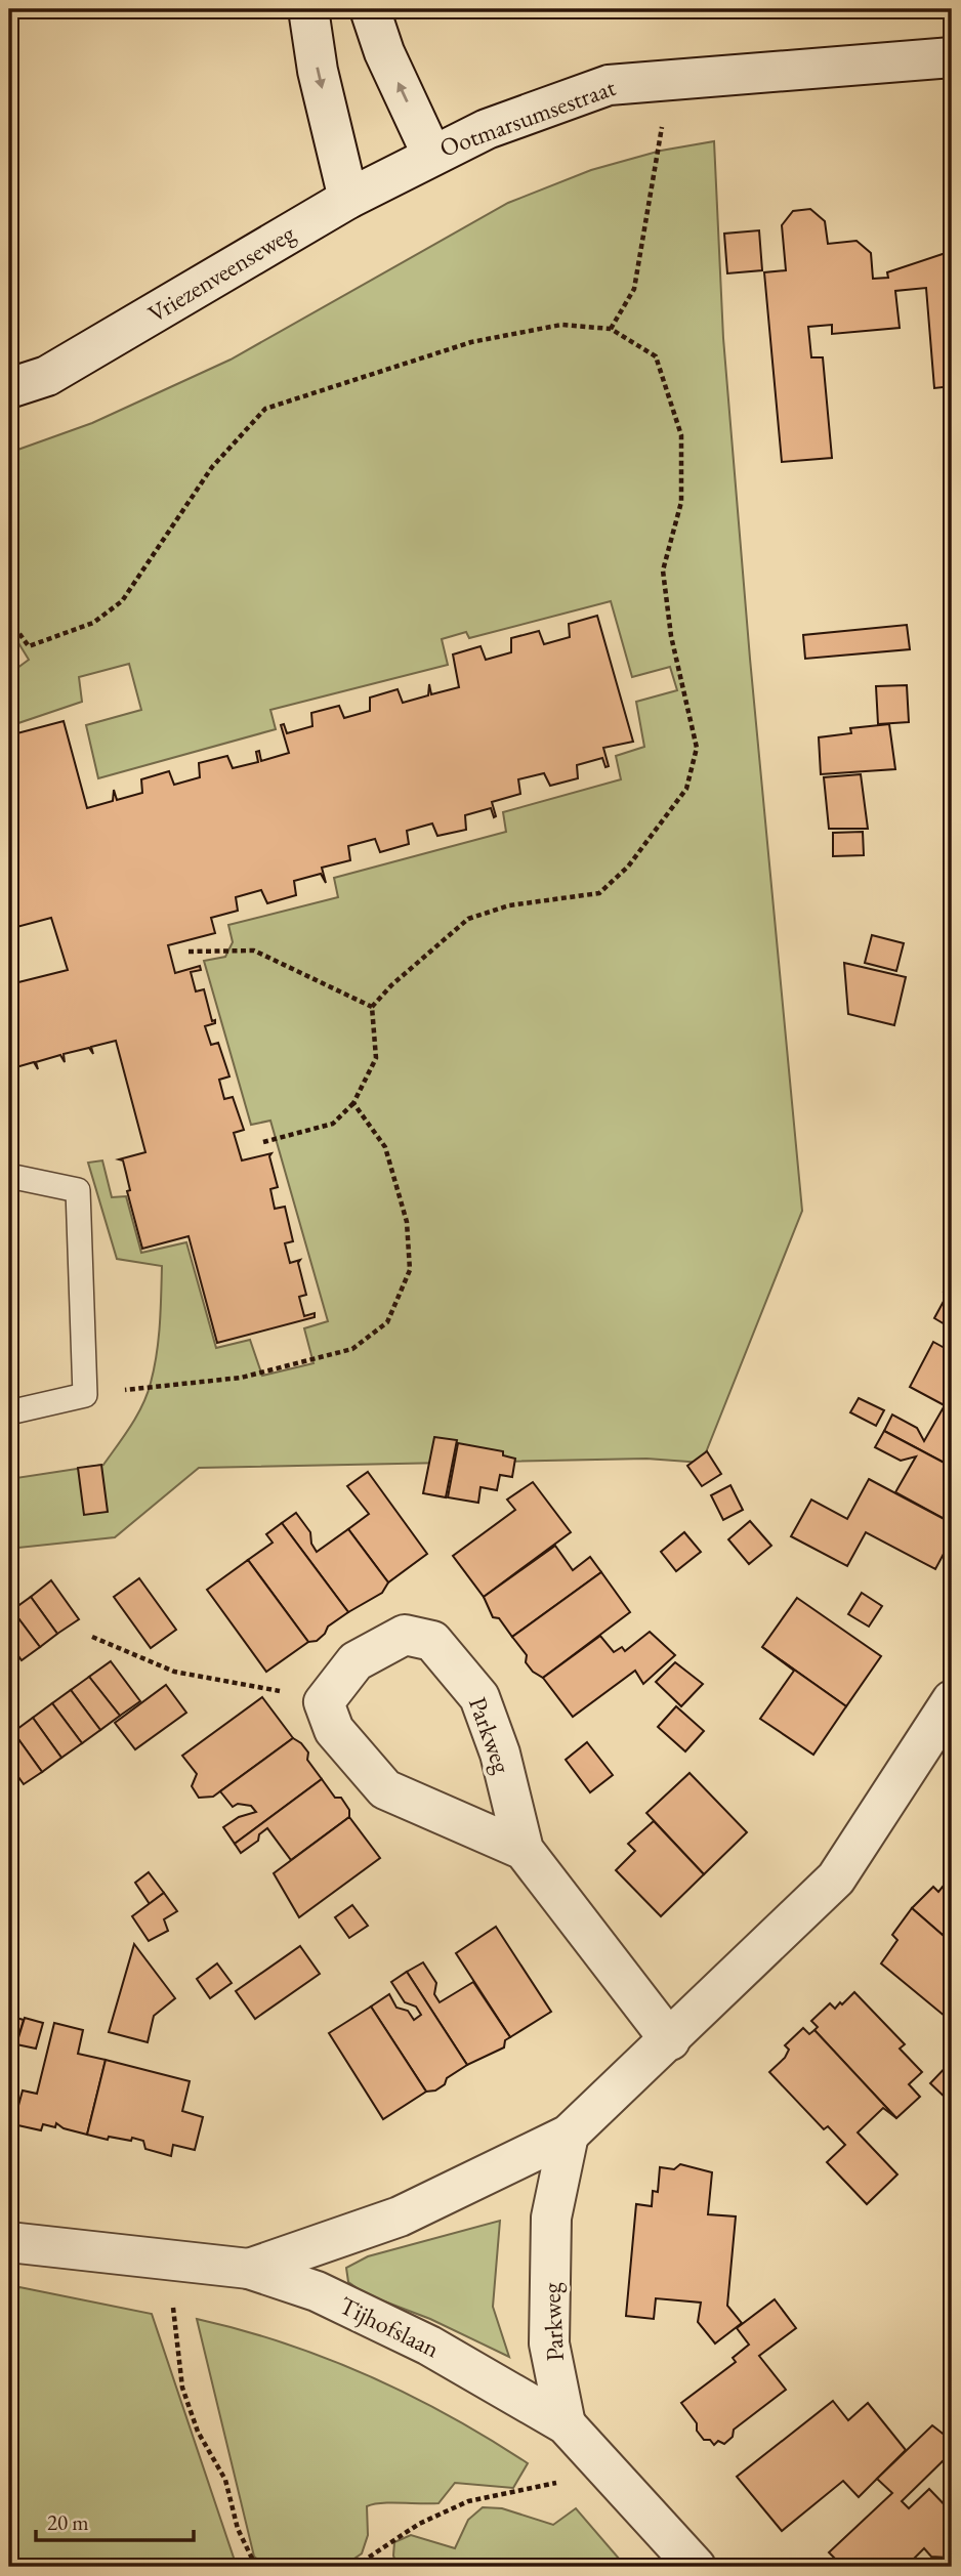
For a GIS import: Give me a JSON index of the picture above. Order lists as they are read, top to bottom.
{
  "streets": {
    "street": [
      "Ootmarsumsestraat",
      "Vriezenveenseweg",
      "Parkweg",
      "Tijhofslaan"
    ]
  },
  "crossings": [
    ["Ootmarsumsestraat", "Vriezenveenseweg"],
    ["Parkweg", "Tijhofslaan"]
  ],
  "scale_bar": "20 m"
}
